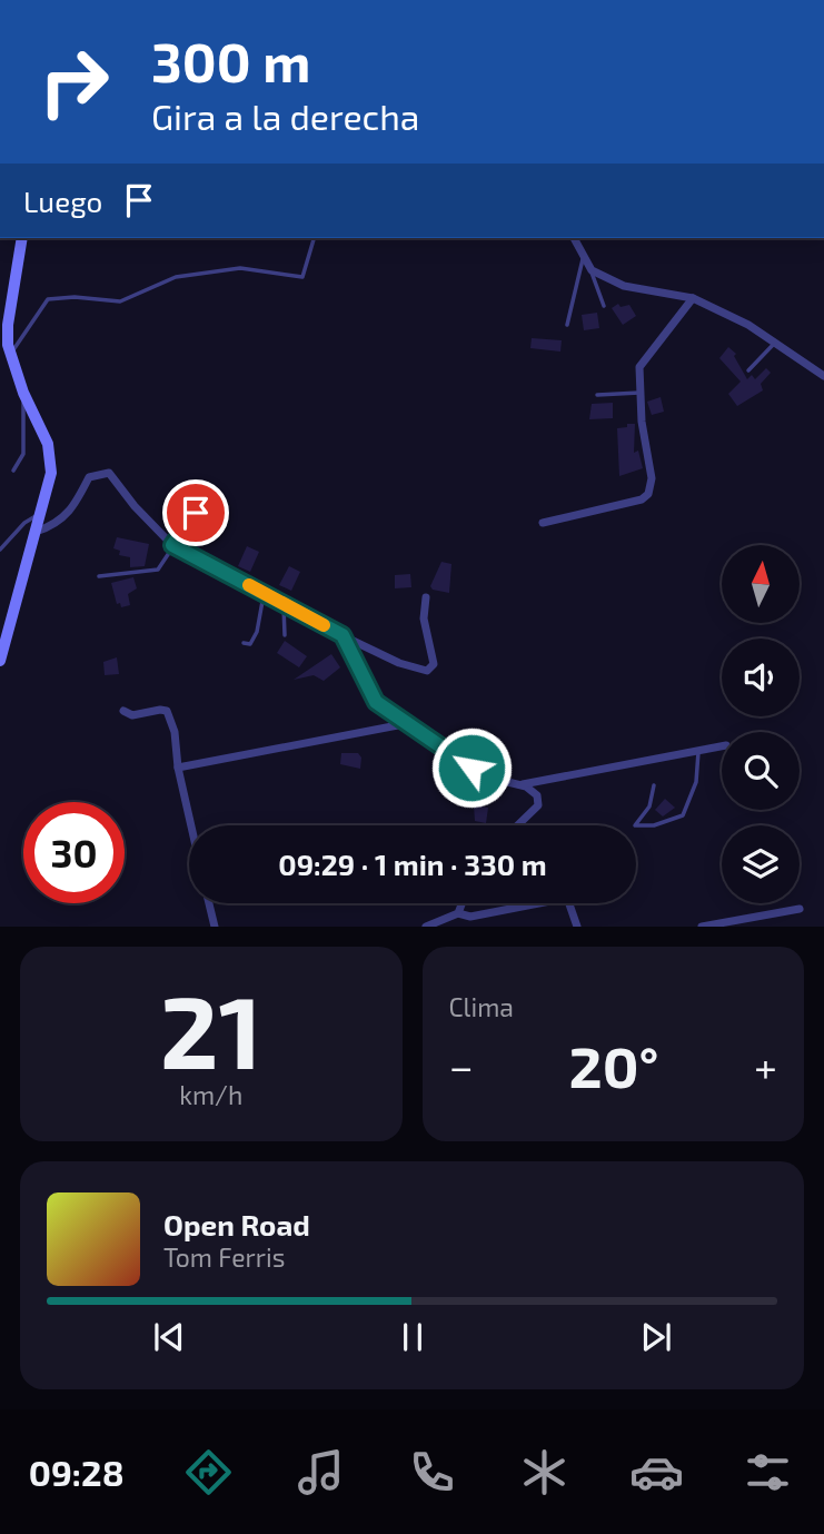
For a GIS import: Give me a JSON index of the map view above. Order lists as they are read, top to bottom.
{
  "north": "top",
  "page": {
    "turn": ["300 m", "Gira a la derecha"],
    "then": "Luego",
    "limit": "30",
    "trip": "09:29 · 1 min · 330 m",
    "tile": [
      ["21", "km/h"],
      "Clima"
    ],
    "heat": ["−", "20°", "+"],
    "song": ["Open Road", "Tom Ferris"],
    "tabs": "09:28"
  }
}
